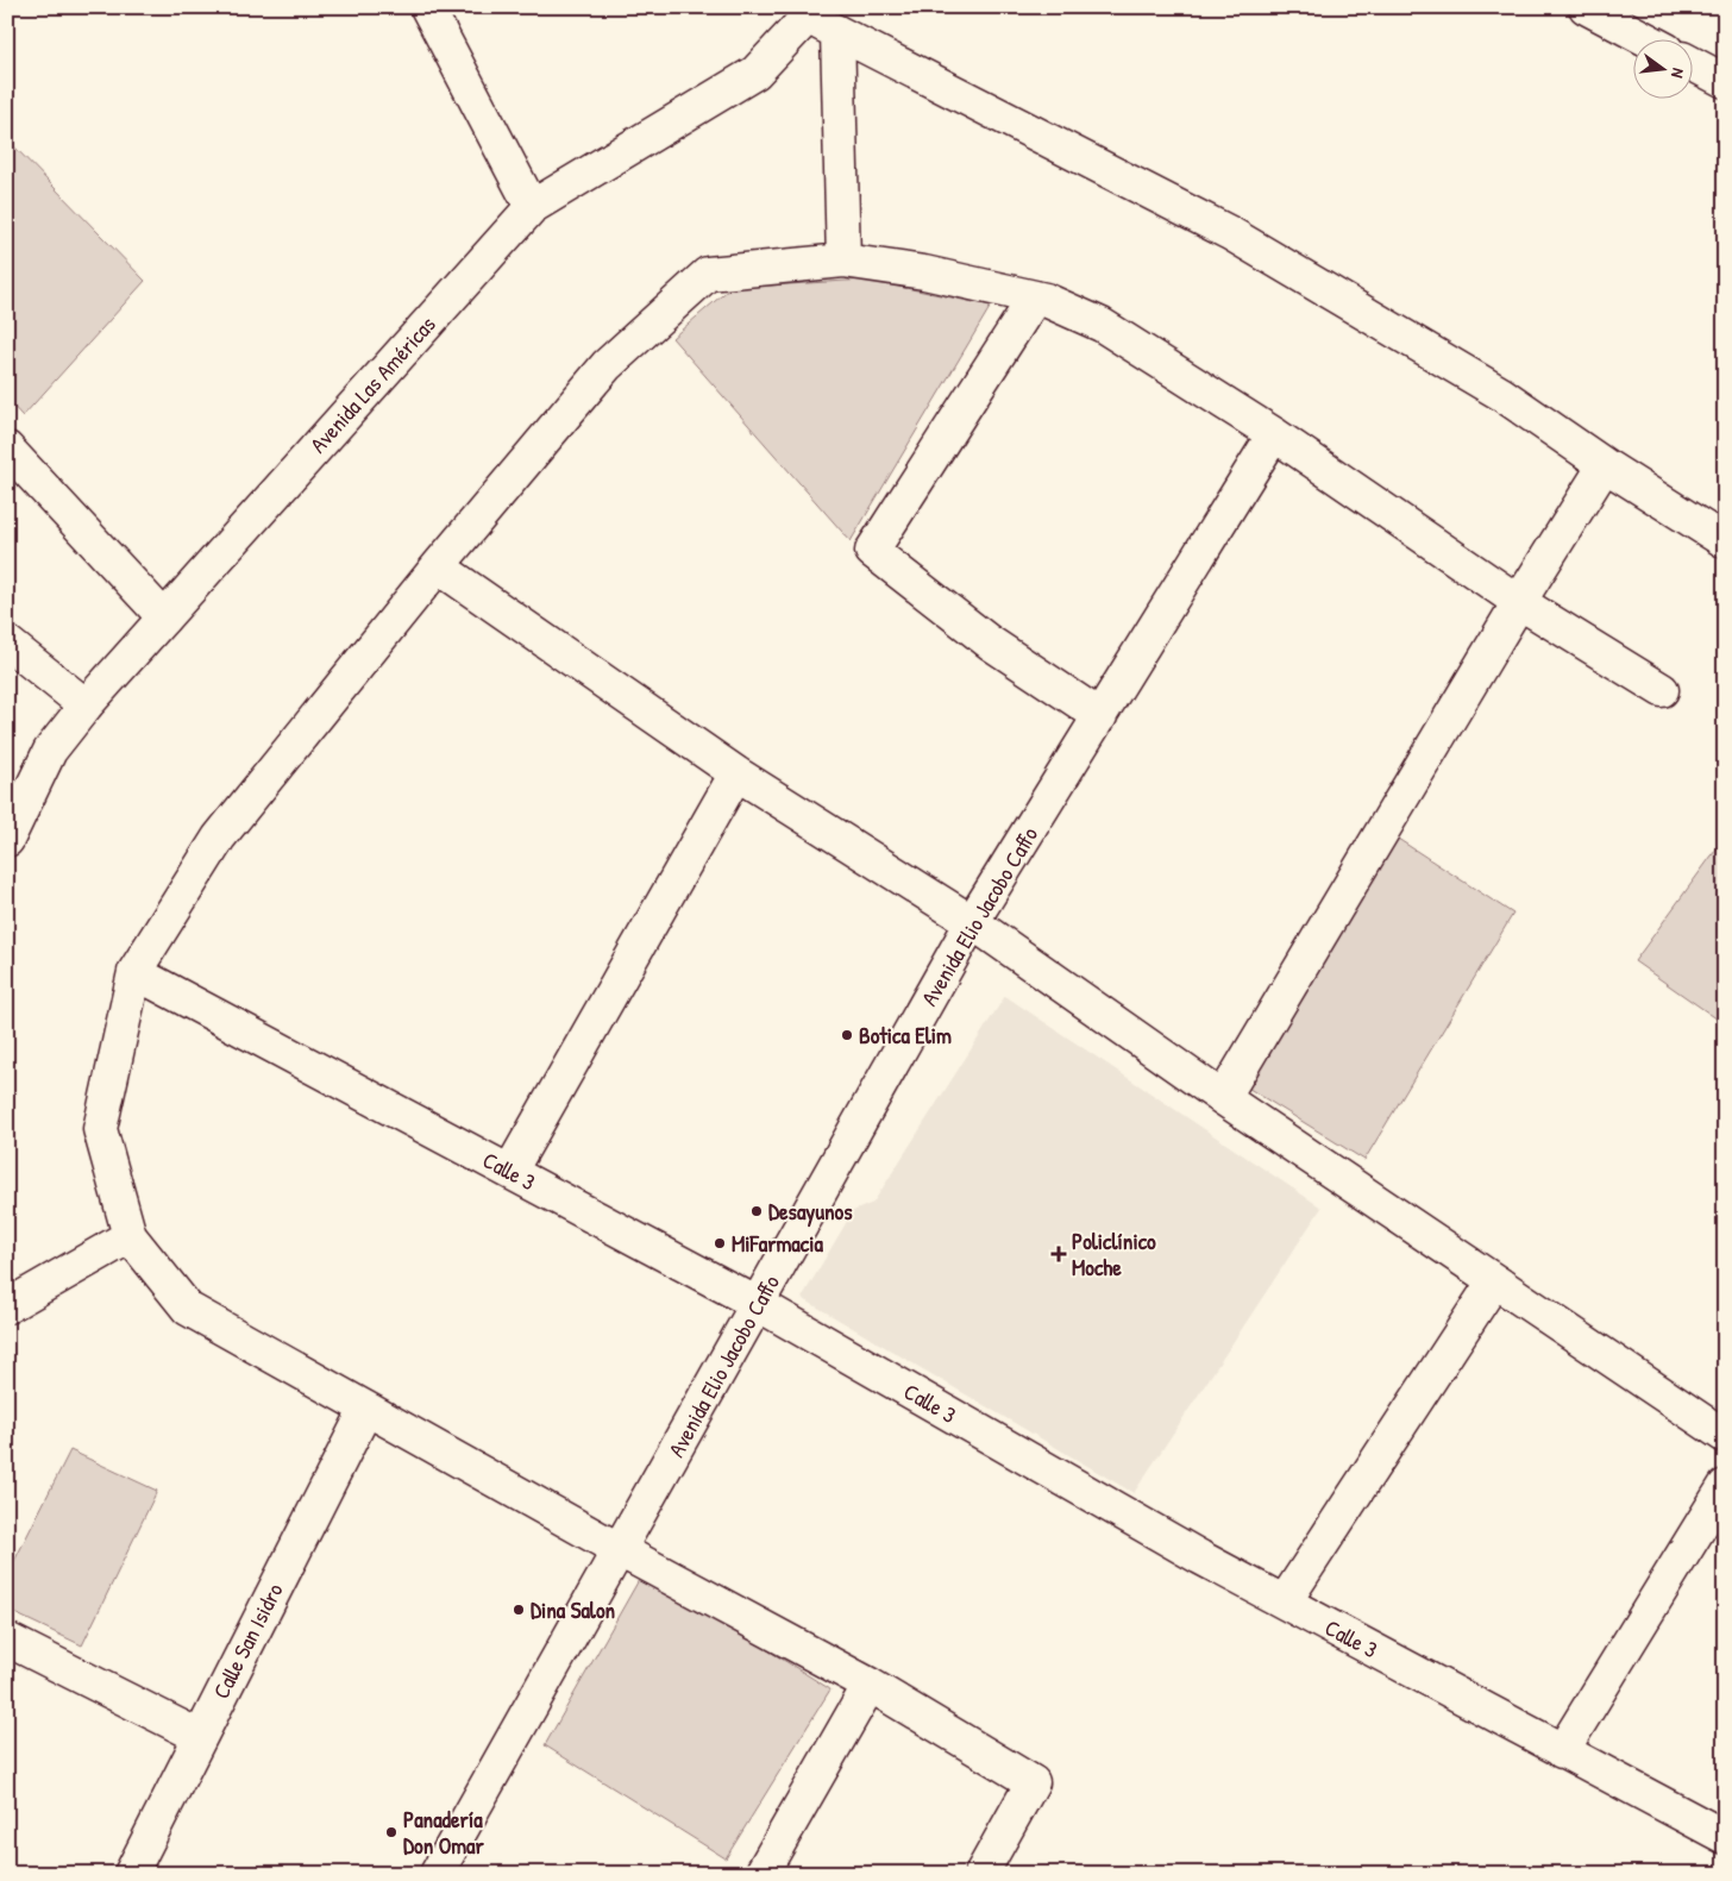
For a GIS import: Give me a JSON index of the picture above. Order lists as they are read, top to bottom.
{
  "streets": {
    "street": [
      "Avenida Las Américas",
      "Avenida Elio Jacobo Caffo",
      "Calle 3",
      "Calle San Isidro"
    ]
  },
  "crossings": [
    ["Avenida Elio Jacobo Caffo", "Calle 3"]
  ],
  "places": {
    "other": [
      "Botica Elim",
      "Desayunos",
      "MiFarmacia",
      "Dina Salon",
      "Panadería Don Omar"
    ],
    "health": ["Policlínico Moche"]
  },
  "north": "right"
}
